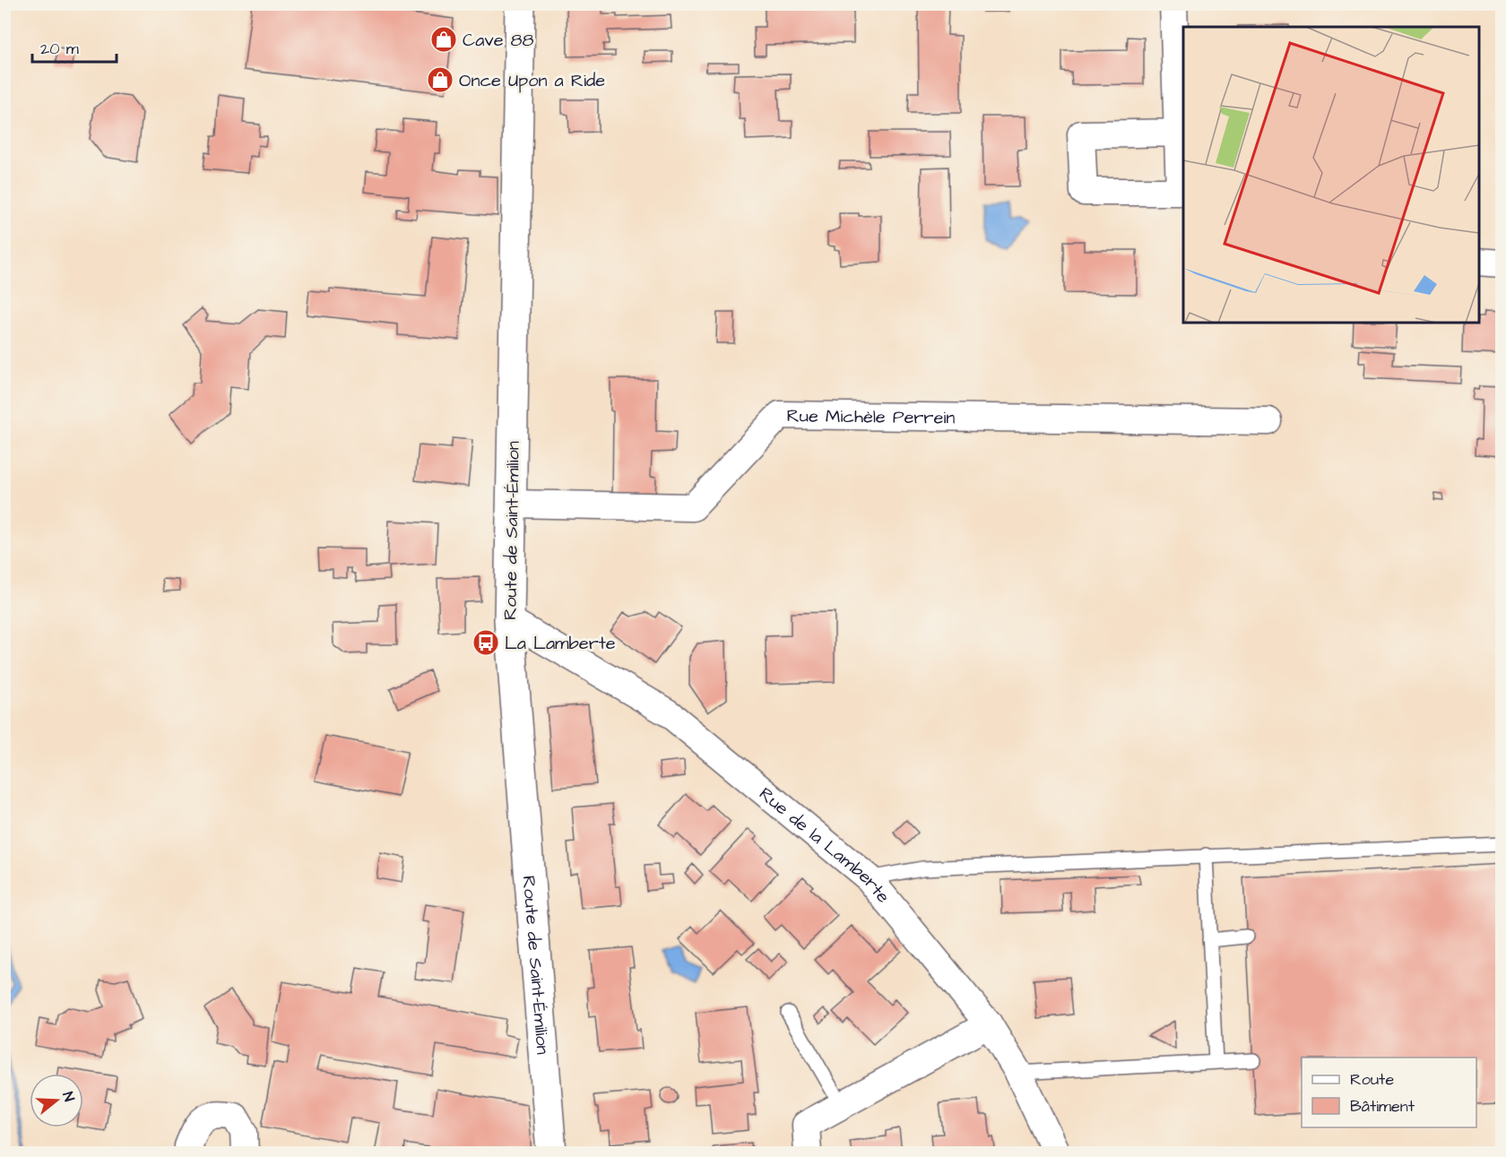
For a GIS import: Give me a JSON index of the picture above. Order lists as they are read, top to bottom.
{
  "streets": {
    "street": ["Rue Michèle Perrein", "Route de Saint-Émilion", "Rue de la Lamberte"]
  },
  "crossings": [
    ["Rue Michèle Perrein", "Route de Saint-Émilion"],
    ["Route de Saint-Émilion", "Rue de la Lamberte"]
  ],
  "places": {
    "shop": ["Cave 88", "Once Upon a Ride"],
    "bus stop": ["La Lamberte"]
  },
  "legend": ["Route", "Bâtiment"],
  "scale_bar": "20 m",
  "north": "right"
}
